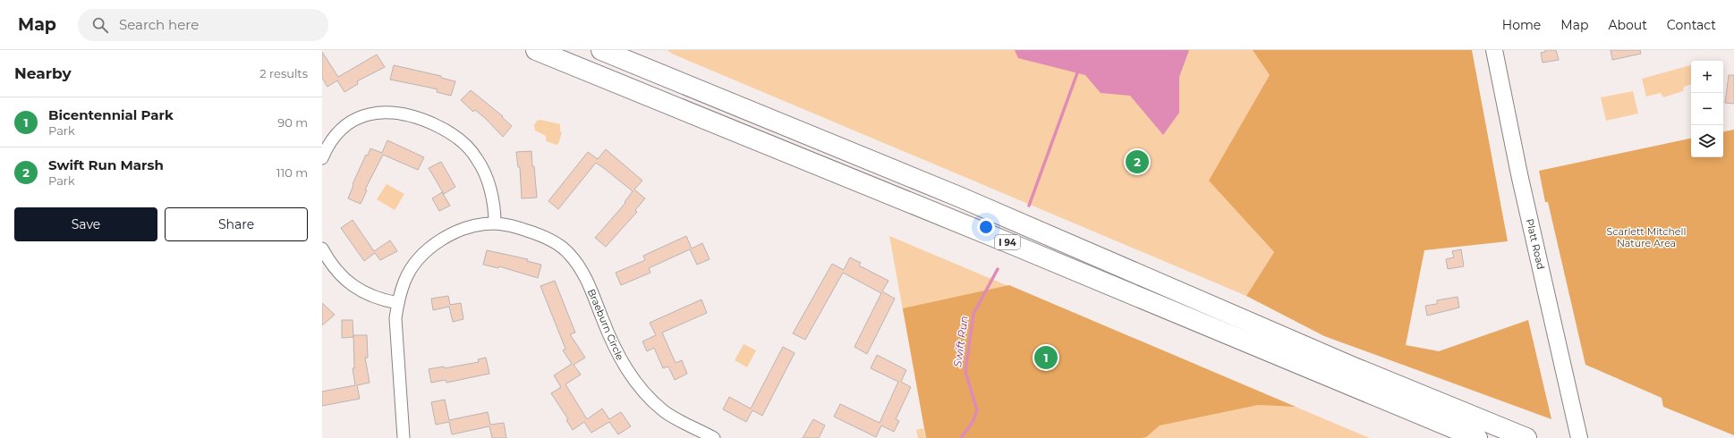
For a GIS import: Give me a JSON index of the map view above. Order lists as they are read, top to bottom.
{
  "streets": {
    "highway": ["I 94"],
    "main road": ["Platt Road"],
    "street": ["Braeburn Circle"]
  },
  "water": ["Swift Run"],
  "parks": ["Scarlett Mitchell Nature Area"],
  "page": {
    "header": "Map",
    "search": "Search here",
    "nav": [
      "Home",
      "Map",
      "About",
      "Contact"
    ],
    "heading": ["Nearby", "2 results"],
    "map_buttons": ["+", "−"],
    "list": [
      {
        "mark": "1",
        "name": "Bicentennial Park",
        "note": "Park",
        "value": "90 m"
      },
      {
        "mark": "2",
        "name": "Swift Run Marsh",
        "note": "Park",
        "value": "110 m"
      }
    ],
    "pins": ["2", "1"],
    "buttons": ["Save", "Share"]
  }
}
